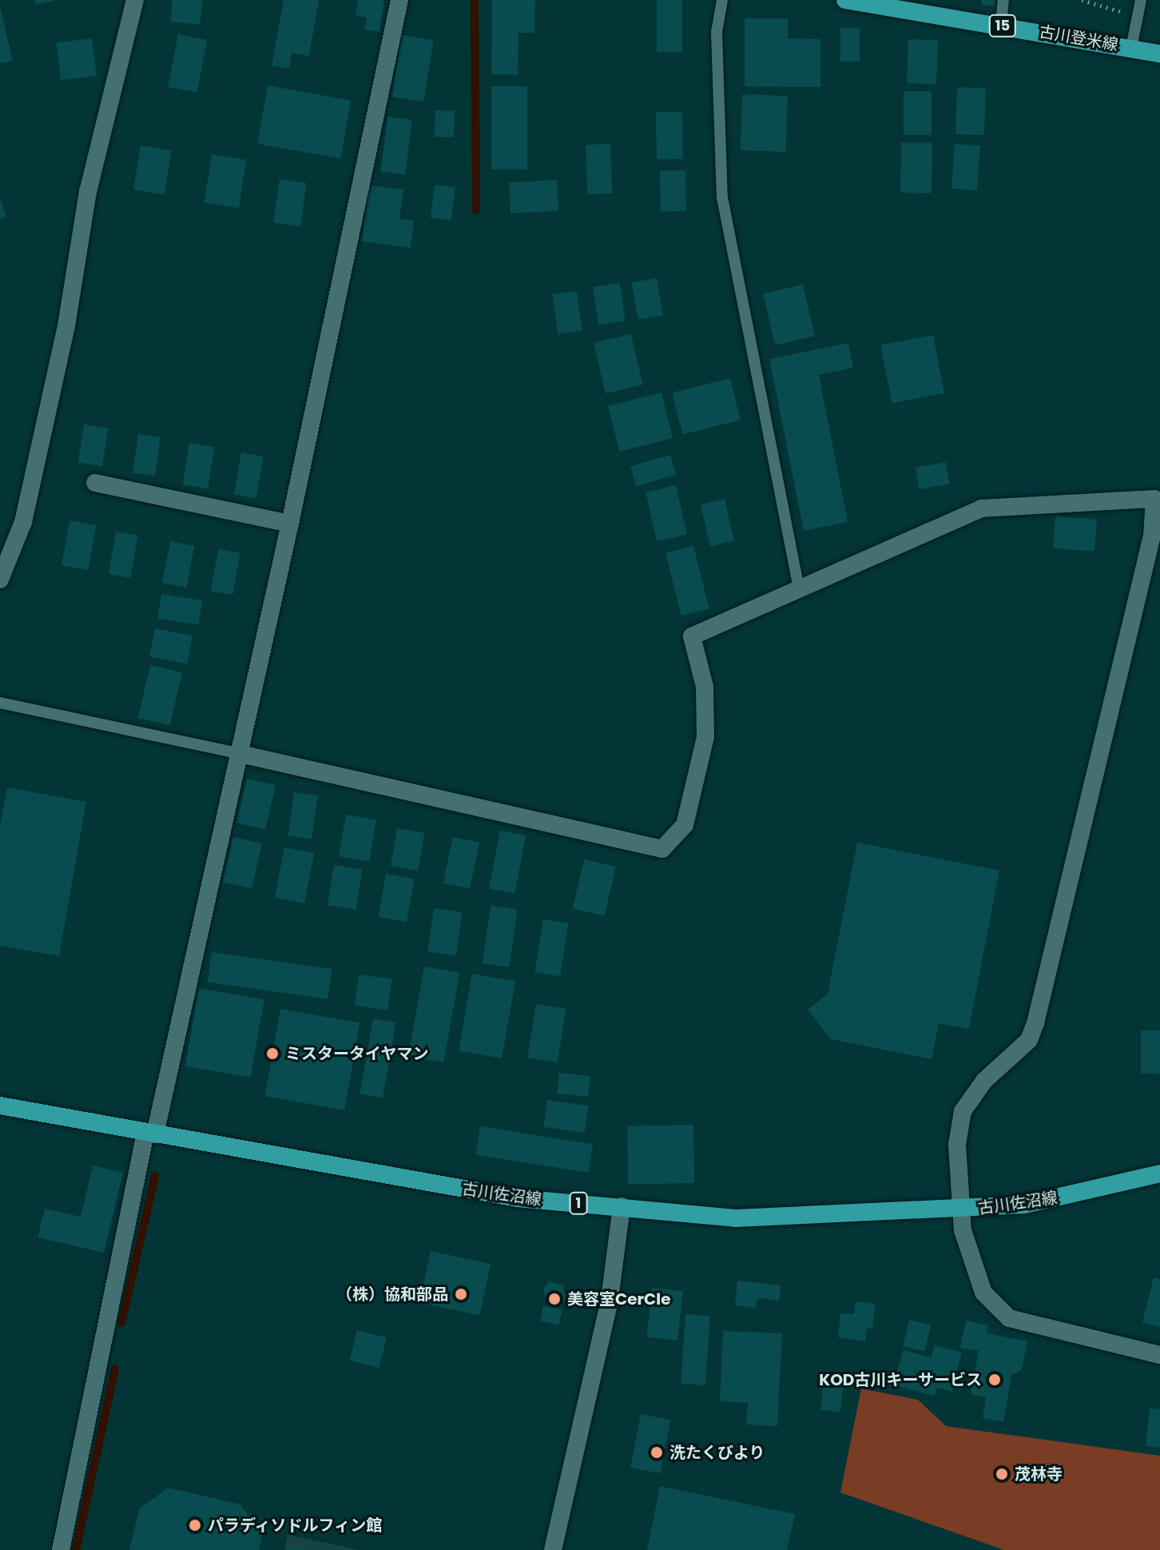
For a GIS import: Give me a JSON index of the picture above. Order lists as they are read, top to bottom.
{
  "streets": {
    "main road": [
      "15",
      "古川登米線",
      "古川佐沼線",
      "1"
    ]
  },
  "places": [
    "ミスタータイヤマン",
    "（株）協和部品",
    "美容室CerCle",
    "KOD古川キーサービス",
    "洗たくびより",
    "茂林寺",
    "パラディソドルフィン館"
  ]
}
